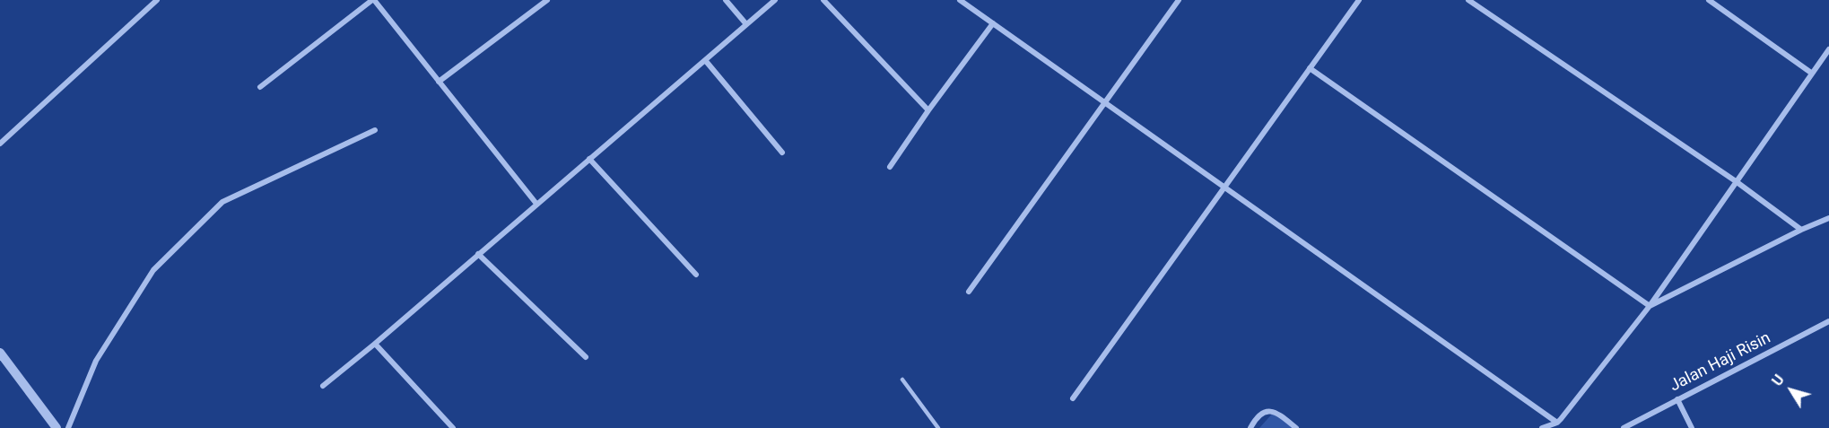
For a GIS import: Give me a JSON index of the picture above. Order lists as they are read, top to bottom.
{
  "streets": {
    "street": ["Jalan Haji Risin"]
  },
  "north": "top left"
}
